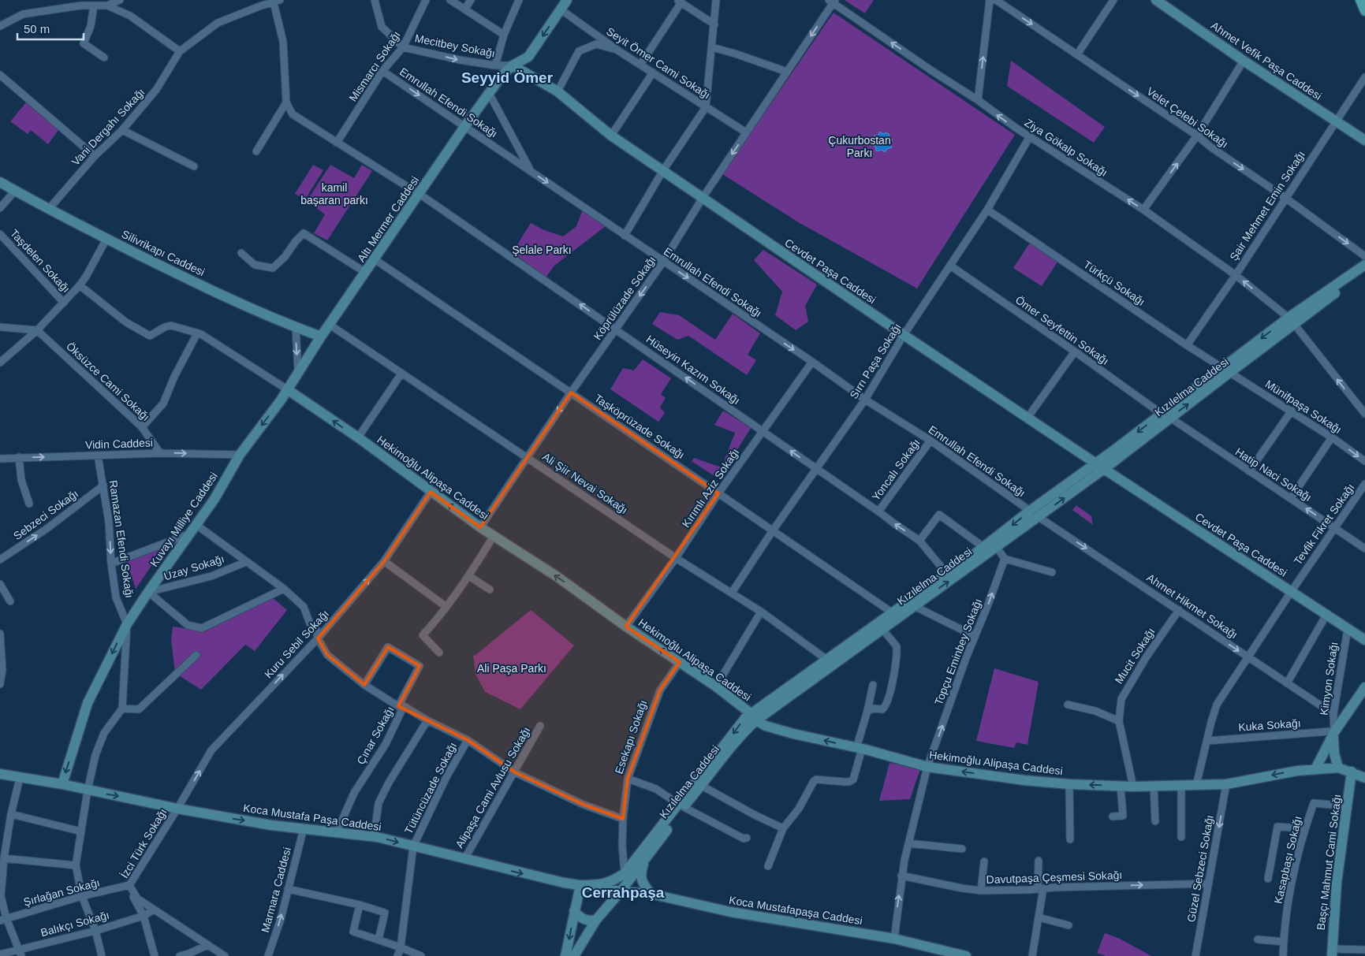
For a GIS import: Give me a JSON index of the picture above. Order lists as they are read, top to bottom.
{
  "streets": {
    "street": [
      "Meсitbey Sokağı",
      "Ahmet Vefik Paşa Caddesi",
      "Seyit Ömer Cami Sokağı",
      "Mismarcı Sokağı",
      "Emrullah Efendi Sokağı",
      "Velet Çelebi Sokağı",
      "Vani Dergahı Sokağı",
      "Ziya Gökalp Sokağı",
      "Şair Mehmet Emin Sokağı",
      "Altı Mermer Caddesi",
      "Silivrikapı Caddesi",
      "Taşdelen Sokağı",
      "Cevdet Paşa Caddesi",
      "Türkçü Sokağı",
      "Köprülüzade Sokağı",
      "Ömer Seyfettin Sokağı",
      "Sırrı Paşa Sokağı",
      "Hüseyin Kazım Sokağı",
      "Öksüzce Cami Sokağı",
      "Kızılelma Caddesi",
      "Münifpaşa Sokağı",
      "Taşköprüzade Sokağı",
      "Vidin Caddesi",
      "Yoncalı Sokağı",
      "Hatip Naci Sokağı",
      "Hekimoğlu Alipaşa Caddesi",
      "Ali Şiir Nevai Sokağı",
      "Kırımlı Aziz Sokağı",
      "Sebzeci Sokağı",
      "Kuvayı Milliye Caddesi",
      "Tevfik Fikret Sokağı",
      "Ramazan Efendi Sokağı",
      "Uzay Sokağı",
      "Ahmet Hikmet Sokağı",
      "Kuru Sebil Sokağı",
      "Topçu Eminbey Sokağı",
      "Mucit Sokağı",
      "Kimyon Sokağı",
      "Kuka Sokağı",
      "Çınar Sokağı",
      "Esekapı Sokağı",
      "Alipaşa Cami Avlusu Sokağı",
      "Tütüncüzade Sokağı",
      "Koca Mustafa Paşa Caddesi",
      "İzci Türk Sokağı",
      "Kasapbaşı Sokağı",
      "Başçı Mahmut Cami Sokağı",
      "Güzel Sebzeci Sokağı",
      "Davutpaşa Çeşmesi Sokağı",
      "Marmara Caddesi",
      "Şırlağan Sokağı",
      "Koca Mustafapaşa Caddesi",
      "Balıkçı Sokağı"
    ]
  },
  "crossings": [
    ["Meсitbey Sokağı", "Mismarcı Sokağı"],
    ["Meсitbey Sokağı", "Altı Mermer Caddesi"],
    ["Meсitbey Sokağı", "Cevdet Paşa Caddesi"],
    ["Ahmet Vefik Paşa Caddesi", "Şair Mehmet Emin Sokağı"],
    ["Seyit Ömer Cami Sokağı", "Köprülüzade Sokağı"],
    ["Mismarcı Sokağı", "Emrullah Efendi Sokağı"],
    ["Mismarcı Sokağı", "Hüseyin Kazım Sokağı"],
    ["Emrullah Efendi Sokağı", "Altı Mermer Caddesi"],
    ["Emrullah Efendi Sokağı", "Köprülüzade Sokağı"],
    ["Emrullah Efendi Sokağı", "Sırrı Paşa Sokağı"],
    ["Emrullah Efendi Sokağı", "Kızılelma Caddesi"],
    ["Emrullah Efendi Sokağı", "Yoncalı Sokağı"],
    ["Emrullah Efendi Sokağı", "Kırımlı Aziz Sokağı"],
    ["Velet Çelebi Sokağı", "Şair Mehmet Emin Sokağı"],
    ["Vani Dergahı Sokağı", "Silivrikapı Caddesi"],
    ["Ziya Gökalp Sokağı", "Şair Mehmet Emin Sokağı"],
    ["Ziya Gökalp Sokağı", "Köprülüzade Sokağı"],
    ["Ziya Gökalp Sokağı", "Sırrı Paşa Sokağı"],
    ["Ziya Gökalp Sokağı", "Kızılelma Caddesi"],
    ["Şair Mehmet Emin Sokağı", "Türkçü Sokağı"],
    ["Altı Mermer Caddesi", "Silivrikapı Caddesi"],
    ["Altı Mermer Caddesi", "Cevdet Paşa Caddesi"],
    ["Altı Mermer Caddesi", "Hüseyin Kazım Sokağı"],
    ["Altı Mermer Caddesi", "Taşköprüzade Sokağı"],
    ["Altı Mermer Caddesi", "Hekimoğlu Alipaşa Caddesi"],
    ["Altı Mermer Caddesi", "Ali Şiir Nevai Sokağı"],
    ["Altı Mermer Caddesi", "Kuvayı Milliye Caddesi"],
    ["Cevdet Paşa Caddesi", "Köprülüzade Sokağı"],
    ["Cevdet Paşa Caddesi", "Sırrı Paşa Sokağı"],
    ["Cevdet Paşa Caddesi", "Kızılelma Caddesi"],
    ["Cevdet Paşa Caddesi", "Tevfik Fikret Sokağı"],
    ["Cevdet Paşa Caddesi", "Kimyon Sokağı"],
    ["Türkçü Sokağı", "Sırrı Paşa Sokağı"],
    ["Türkçü Sokağı", "Kızılelma Caddesi"],
    ["Türkçü Sokağı", "Münifpaşa Sokağı"],
    ["Köprülüzade Sokağı", "Hüseyin Kazım Sokağı"],
    ["Köprülüzade Sokağı", "Taşköprüzade Sokağı"],
    ["Köprülüzade Sokağı", "Hekimoğlu Alipaşa Caddesi"],
    ["Köprülüzade Sokağı", "Ali Şiir Nevai Sokağı"],
    ["Ömer Seyfettin Sokağı", "Sırrı Paşa Sokağı"],
    ["Ömer Seyfettin Sokağı", "Kızılelma Caddesi"],
    ["Ömer Seyfettin Sokağı", "Hatip Naci Sokağı"],
    ["Sırrı Paşa Sokağı", "Hüseyin Kazım Sokağı"],
    ["Sırrı Paşa Sokağı", "Taşköprüzade Sokağı"],
    ["Sırrı Paşa Sokağı", "Ali Şiir Nevai Sokağı"],
    ["Hüseyin Kazım Sokağı", "Kızılelma Caddesi"],
    ["Hüseyin Kazım Sokağı", "Yoncalı Sokağı"],
    ["Hüseyin Kazım Sokağı", "Kırımlı Aziz Sokağı"],
    ["Öksüzce Cami Sokağı", "Vidin Caddesi"],
    ["Kızılelma Caddesi", "Münifpaşa Sokağı"],
    ["Kızılelma Caddesi", "Taşköprüzade Sokağı"],
    ["Kızılelma Caddesi", "Hatip Naci Sokağı"],
    ["Kızılelma Caddesi", "Hekimoğlu Alipaşa Caddesi"],
    ["Kızılelma Caddesi", "Ali Şiir Nevai Sokağı"],
    ["Kızılelma Caddesi", "Ahmet Hikmet Sokağı"],
    ["Kızılelma Caddesi", "Esekapı Sokağı"],
    ["Kızılelma Caddesi", "Koca Mustafa Paşa Caddesi"],
    ["Kızılelma Caddesi", "Koca Mustafapaşa Caddesi"],
    ["Taşköprüzade Sokağı", "Kırımlı Aziz Sokağı"],
    ["Vidin Caddesi", "Kuvayı Milliye Caddesi"],
    ["Vidin Caddesi", "Ramazan Efendi Sokağı"],
    ["Hatip Naci Sokağı", "Tevfik Fikret Sokağı"],
    ["Hekimoğlu Alipaşa Caddesi", "Kırımlı Aziz Sokağı"],
    ["Hekimoğlu Alipaşa Caddesi", "Kuvayı Milliye Caddesi"],
    ["Hekimoğlu Alipaşa Caddesi", "Tevfik Fikret Sokağı"],
    ["Hekimoğlu Alipaşa Caddesi", "Kuru Sebil Sokağı"],
    ["Hekimoğlu Alipaşa Caddesi", "Topçu Eminbey Sokağı"],
    ["Hekimoğlu Alipaşa Caddesi", "Mucit Sokağı"],
    ["Hekimoğlu Alipaşa Caddesi", "Esekapı Sokağı"],
    ["Hekimoğlu Alipaşa Caddesi", "Güzel Sebzeci Sokağı"],
    ["Ali Şiir Nevai Sokağı", "Kırımlı Aziz Sokağı"],
    ["Sebzeci Sokağı", "Ramazan Efendi Sokağı"],
    ["Kuvayı Milliye Caddesi", "Ramazan Efendi Sokağı"],
    ["Kuvayı Milliye Caddesi", "Uzay Sokağı"],
    ["Kuvayı Milliye Caddesi", "Çınar Sokağı"],
    ["Kuvayı Milliye Caddesi", "Koca Mustafa Paşa Caddesi"],
    ["Tevfik Fikret Sokağı", "Ahmet Hikmet Sokağı"],
    ["Tevfik Fikret Sokağı", "Kuka Sokağı"],
    ["Uzay Sokağı", "Çınar Sokağı"],
    ["Ahmet Hikmet Sokağı", "Mucit Sokağı"],
    ["Ahmet Hikmet Sokağı", "Kimyon Sokağı"],
    ["Kuru Sebil Sokağı", "Çınar Sokağı"],
    ["Kuru Sebil Sokağı", "Koca Mustafa Paşa Caddesi"],
    ["Kuru Sebil Sokağı", "İzci Türk Sokağı"],
    ["Topçu Eminbey Sokağı", "Davutpaşa Çeşmesi Sokağı"],
    ["Topçu Eminbey Sokağı", "Koca Mustafapaşa Caddesi"],
    ["Kimyon Sokağı", "Kuka Sokağı"],
    ["Çınar Sokağı", "Koca Mustafa Paşa Caddesi"],
    ["Alipaşa Cami Avlusu Sokağı", "Koca Mustafa Paşa Caddesi"],
    ["Tütüncüzade Sokağı", "Koca Mustafa Paşa Caddesi"],
    ["Koca Mustafa Paşa Caddesi", "İzci Türk Sokağı"],
    ["Koca Mustafa Paşa Caddesi", "Marmara Caddesi"],
    ["Koca Mustafa Paşa Caddesi", "Koca Mustafapaşa Caddesi"],
    ["İzci Türk Sokağı", "Şırlağan Sokağı"],
    ["İzci Türk Sokağı", "Balıkçı Sokağı"],
    ["Kasapbaşı Sokağı", "Başçı Mahmut Cami Sokağı"],
    ["Güzel Sebzeci Sokağı", "Davutpaşa Çeşmesi Sokağı"]
  ],
  "one_way": [
    "Emrullah Efendi Sokağı",
    "Velet Çelebi Sokağı",
    "Ziya Gökalp Sokağı",
    "Köprülüzade Sokağı",
    "Hüseyin Kazım Sokağı",
    "Vidin Caddesi",
    "Sebzeci Sokağı",
    "Ramazan Efendi Sokağı",
    "Ahmet Hikmet Sokağı",
    "Kuru Sebil Sokağı",
    "Topçu Eminbey Sokağı",
    "Koca Mustafa Paşa Caddesi",
    "Davutpaşa Çeşmesi Sokağı",
    "Marmara Caddesi"
  ],
  "districts": ["Seyyid Ömer", "Cerrahpaşa"],
  "parks": [
    "Çukurbostan Parkı",
    "kamil başaran parkı",
    "Şelale Parkı",
    "Ali Paşa Parkı"
  ],
  "scale_bar": "50 m"
}
